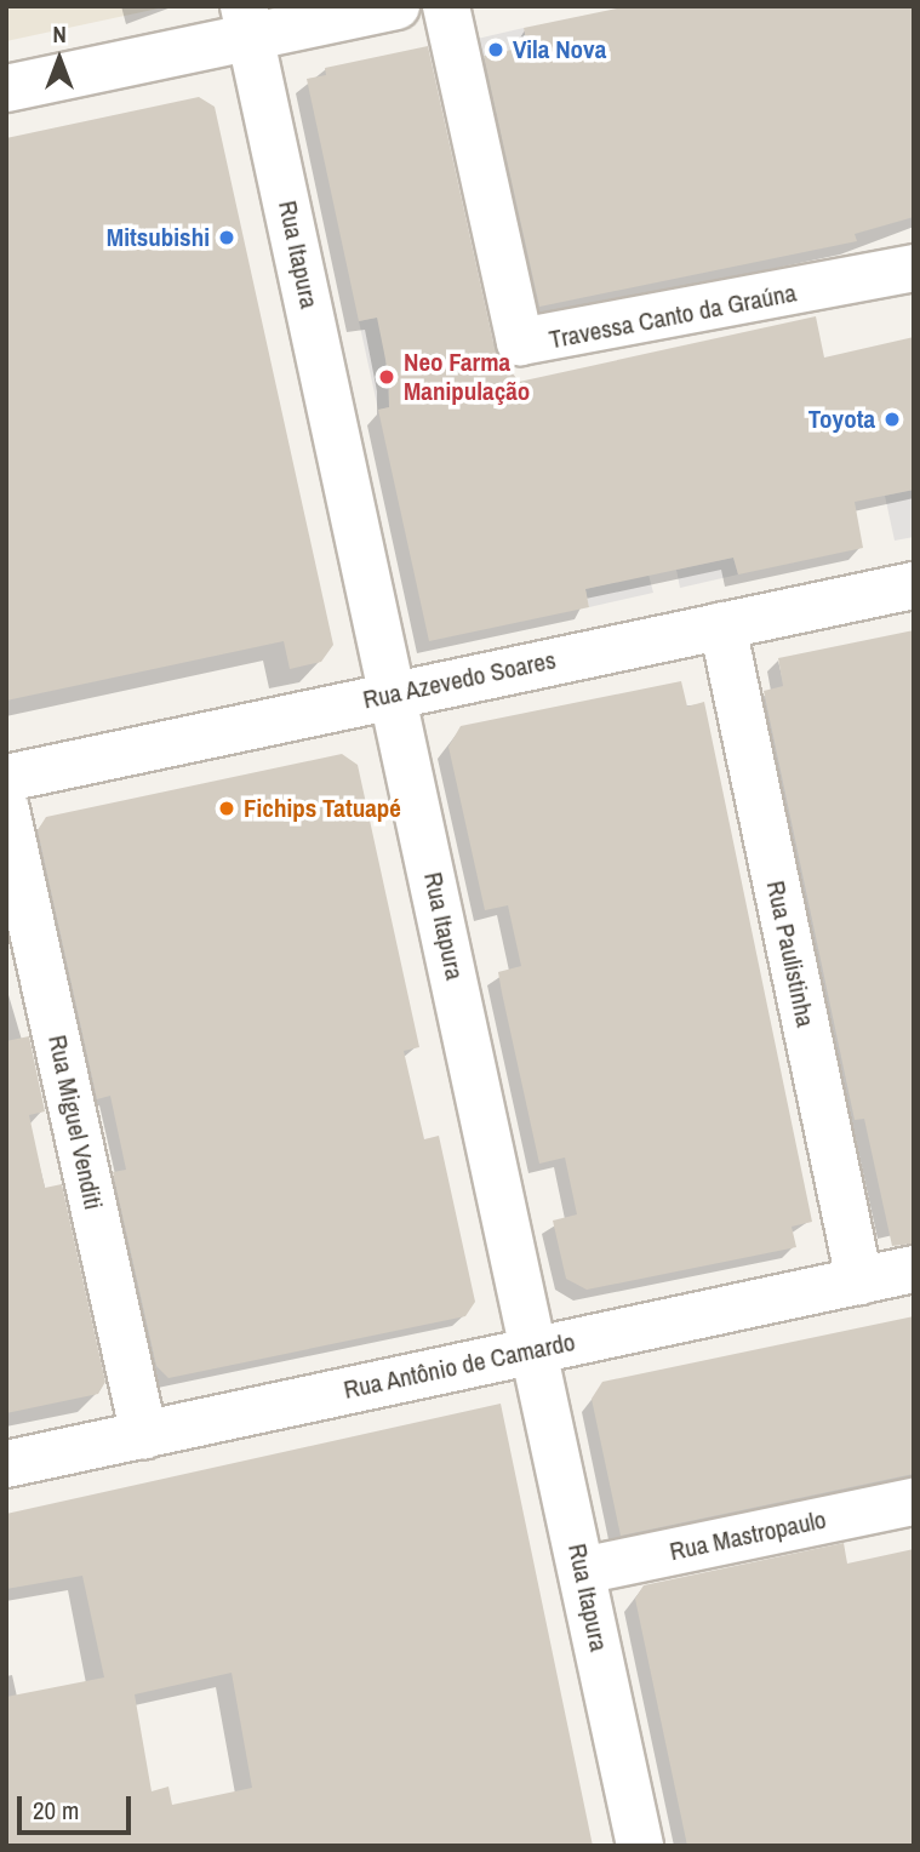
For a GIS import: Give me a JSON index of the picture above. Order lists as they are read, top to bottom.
{
  "streets": {
    "street": [
      "Rua Itapura",
      "Travessa Canto da Graúna",
      "Rua Azevedo Soares",
      "Rua Paulistinha",
      "Rua Miguel Venditi",
      "Rua Antônio de Camardo",
      "Rua Mastropaulo"
    ]
  },
  "crossings": [
    ["Rua Itapura", "Rua Azevedo Soares"],
    ["Rua Itapura", "Rua Antônio de Camardo"],
    ["Rua Itapura", "Rua Mastropaulo"],
    ["Rua Azevedo Soares", "Rua Paulistinha"],
    ["Rua Paulistinha", "Rua Antônio de Camardo"],
    ["Rua Miguel Venditi", "Rua Antônio de Camardo"]
  ],
  "places": [
    "Vila Nova",
    "Mitsubishi",
    "Neo Farma Manipulação",
    "Toyota",
    "Fichips Tatuapé"
  ],
  "scale_bar": "20 m",
  "north": "top"
}
